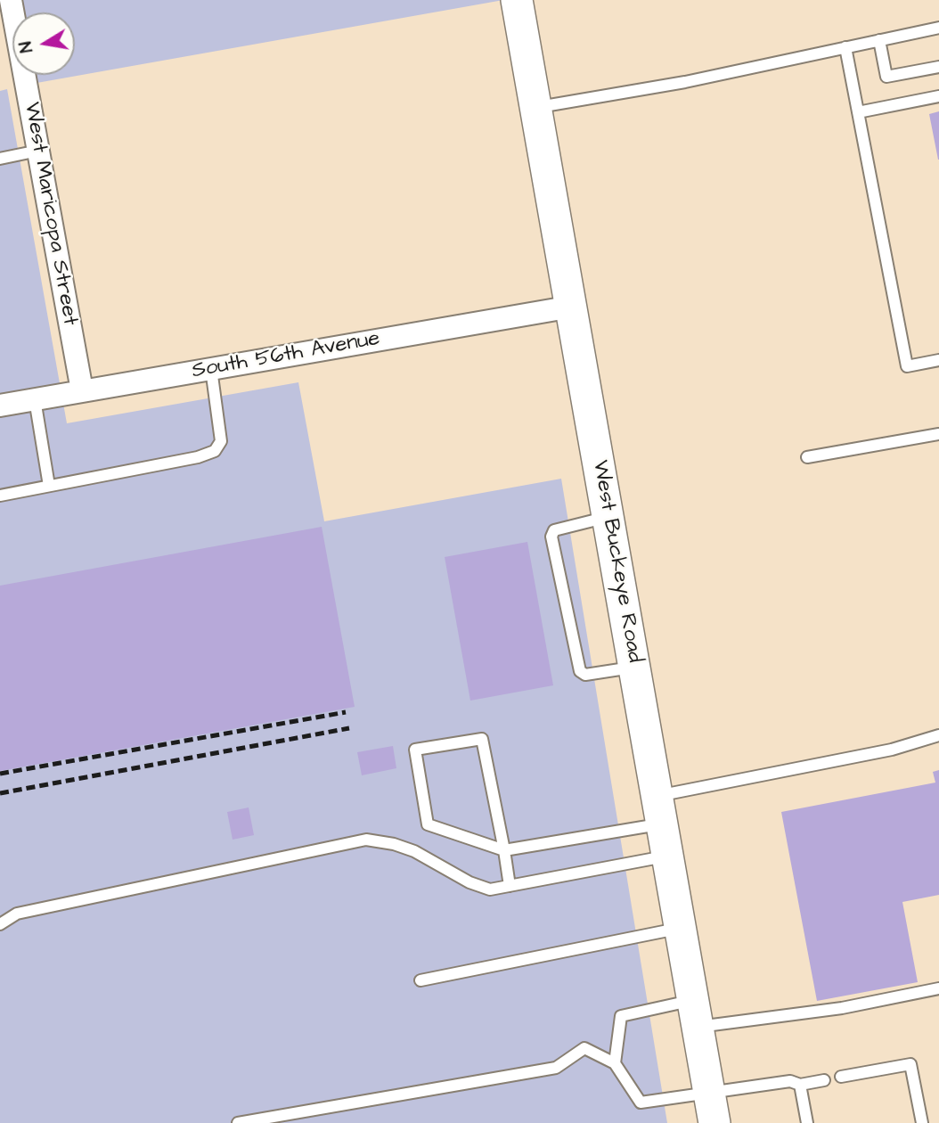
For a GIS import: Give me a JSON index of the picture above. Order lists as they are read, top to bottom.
{
  "streets": {
    "main road": ["West Buckeye Road"],
    "street": ["West Maricopa Street", "South 56th Avenue"]
  },
  "crossings": [
    ["West Maricopa Street", "South 56th Avenue"],
    ["South 56th Avenue", "West Buckeye Road"]
  ],
  "north": "left"
}
